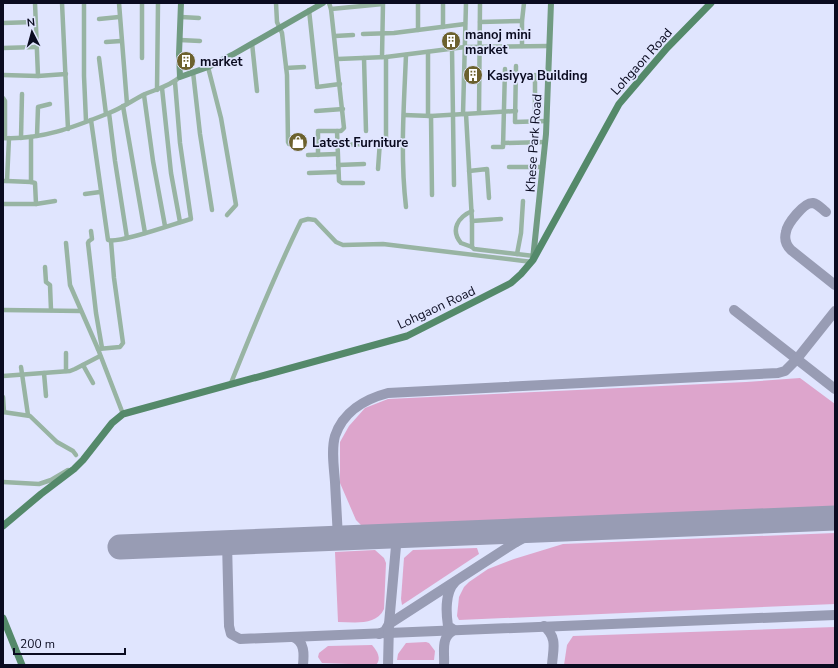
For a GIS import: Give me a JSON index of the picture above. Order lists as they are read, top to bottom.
{
  "streets": {
    "main road": ["Lohgaon Road"],
    "street": ["Khese Park Road"]
  },
  "crossings": [
    ["Lohgaon Road", "Khese Park Road"]
  ],
  "places": {
    "building": ["manoj mini market", "market", "Kasiyya Building"],
    "shop": ["Latest Furniture"]
  },
  "scale_bar": "200 m",
  "north": "top"
}
